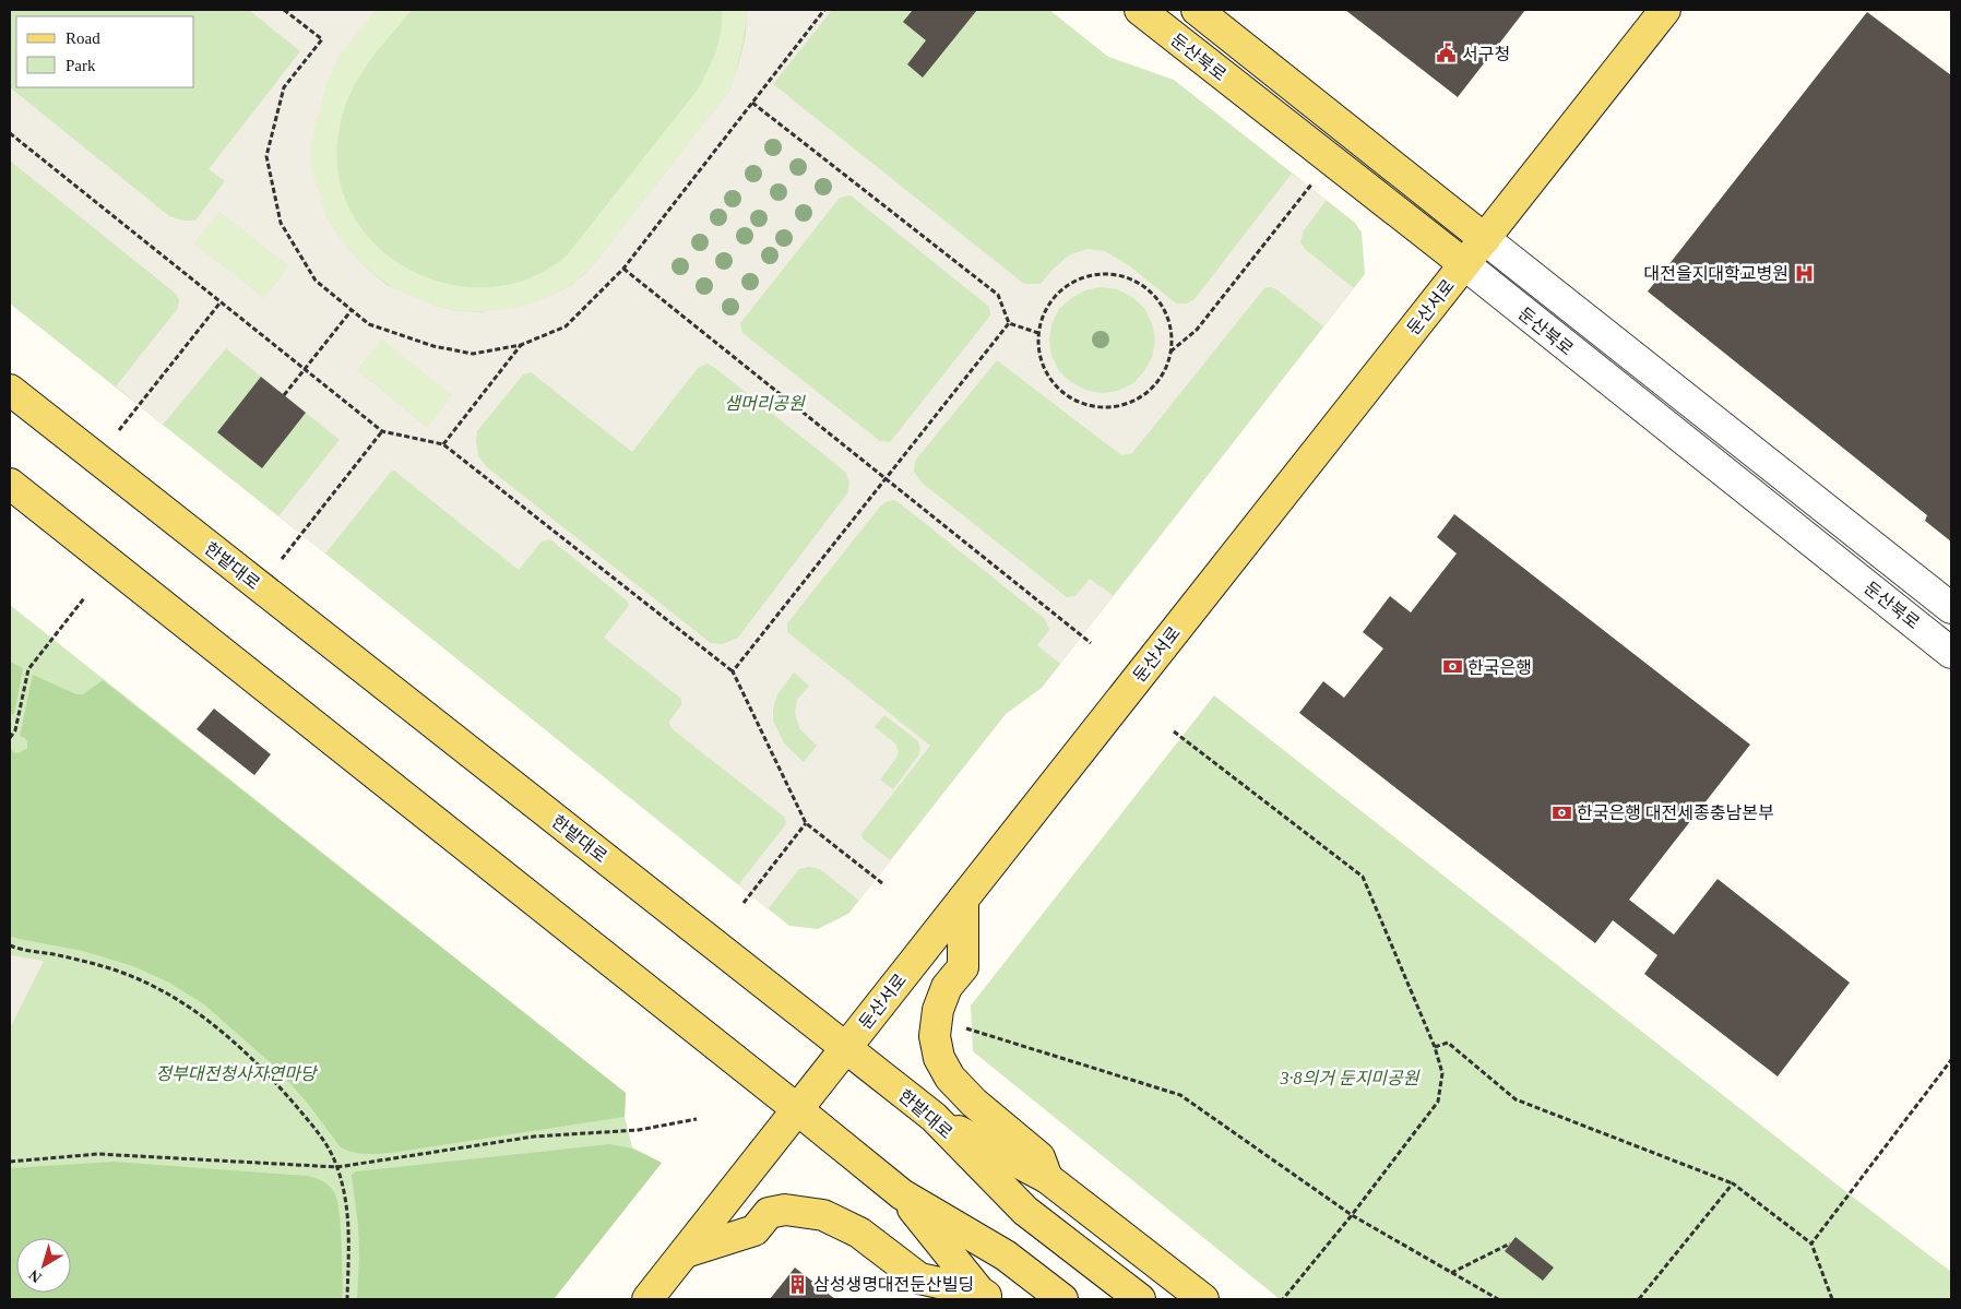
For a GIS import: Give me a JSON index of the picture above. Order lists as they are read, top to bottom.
{
  "streets": {
    "main road": ["둔산북로", "둔산서로", "한밭대로"]
  },
  "crossings": [
    ["둔산북로", "둔산서로"],
    ["둔산서로", "한밭대로"]
  ],
  "parks": ["샘머리공원", "정부대전청사자연마당", "3·8의거 둔지미공원"],
  "places": {
    "public building": ["서구청"],
    "hospital": ["대전을지대학교병원"],
    "bank": ["한국은행", "한국은행 대전세종충남본부"],
    "building": ["삼성생명대전둔산빌딩"]
  },
  "legend": ["Road", "Park"],
  "north": "bottom left"
}
